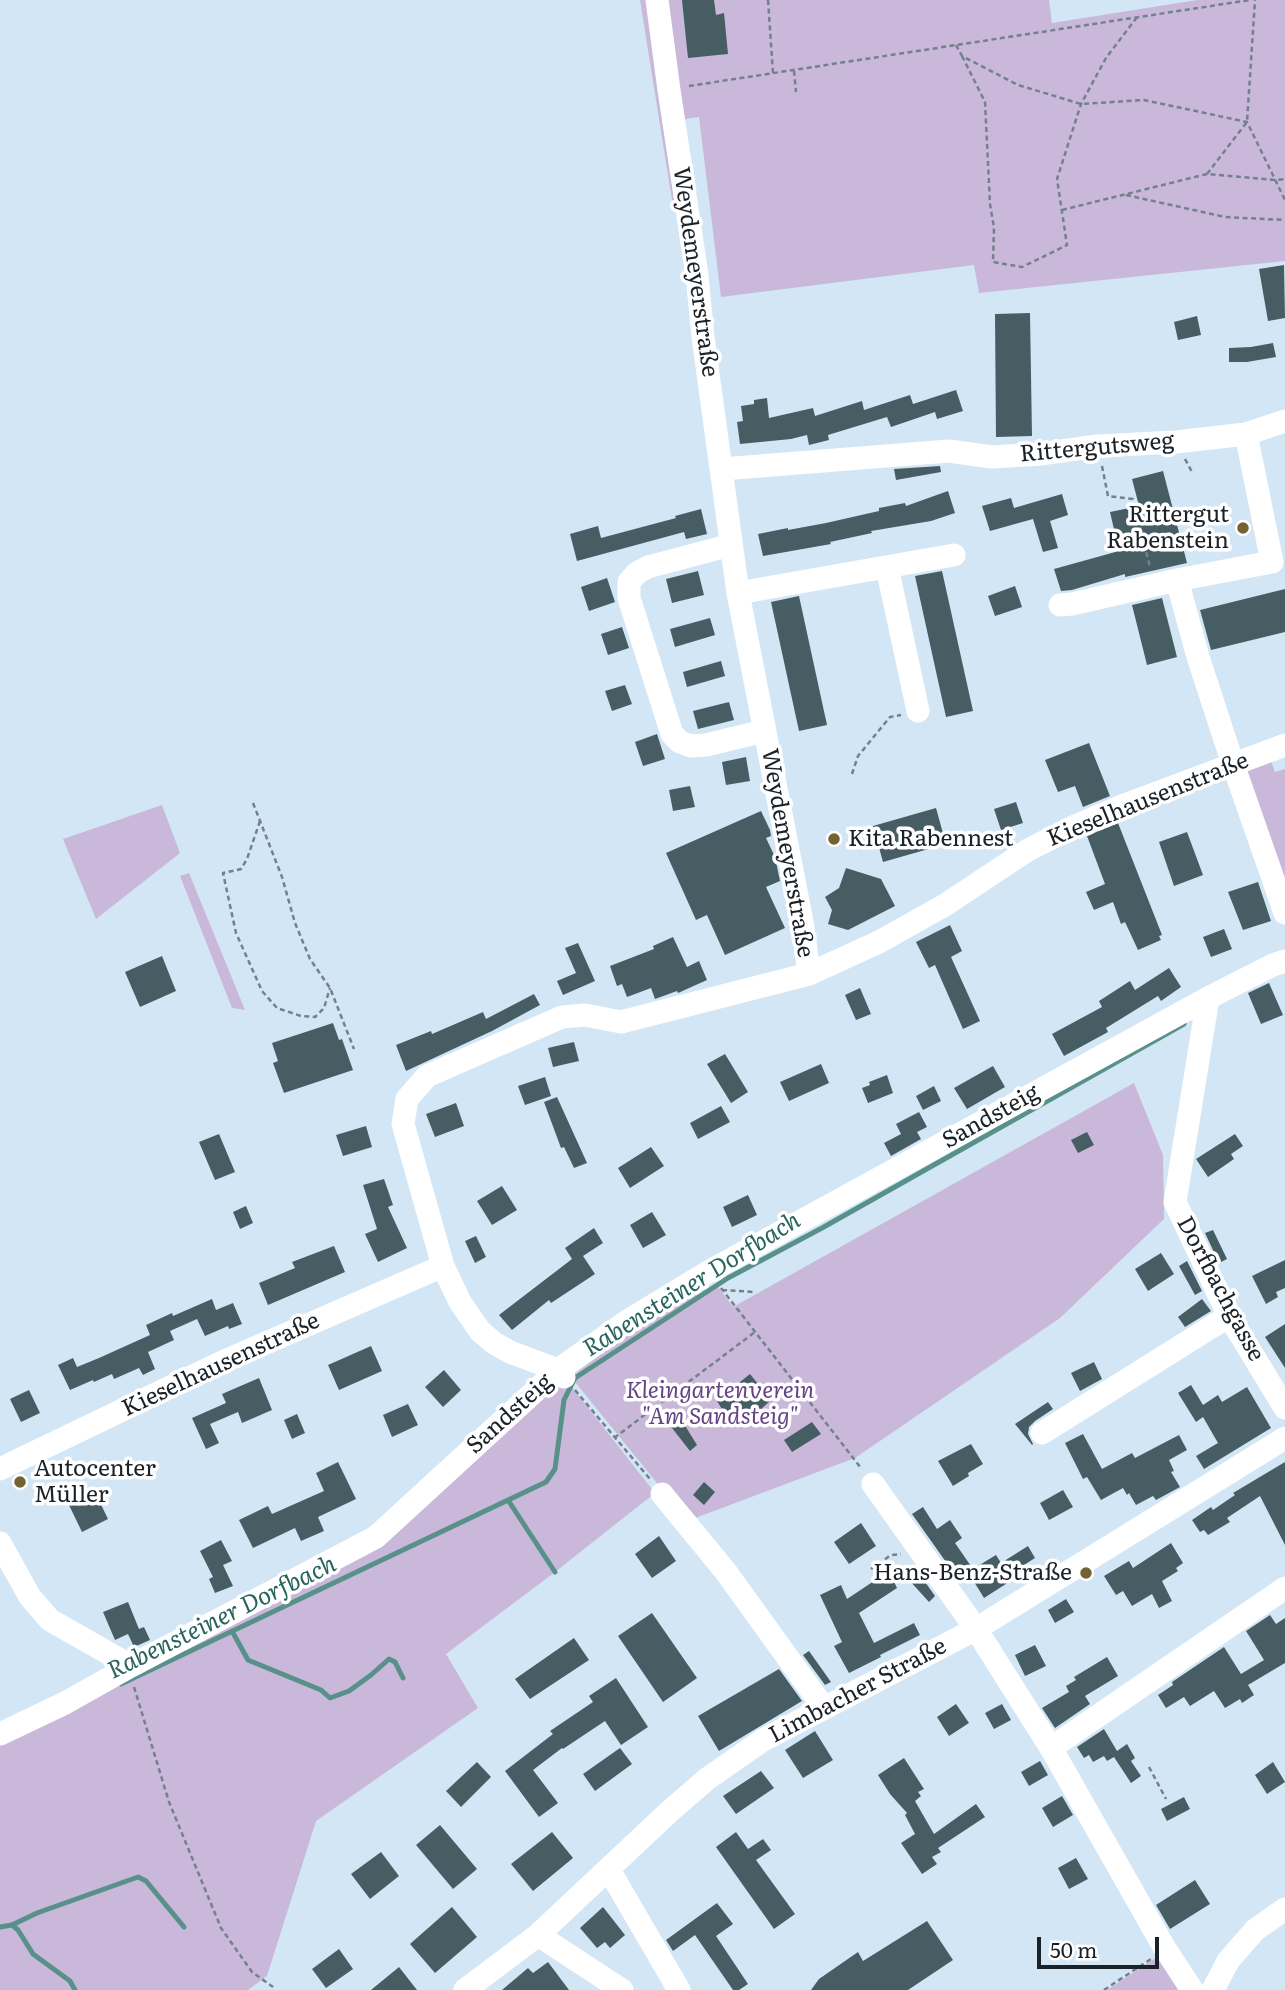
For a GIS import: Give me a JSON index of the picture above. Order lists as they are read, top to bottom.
{
  "streets": {
    "street": [
      "Weydemeyerstraße",
      "Rittergutsweg",
      "Kieselhausenstraße",
      "Sandsteig",
      "Dorfbachgasse",
      "Limbacher Straße"
    ]
  },
  "crossings": [
    ["Weydemeyerstraße", "Rittergutsweg"],
    ["Weydemeyerstraße", "Kieselhausenstraße"],
    ["Kieselhausenstraße", "Sandsteig"],
    ["Sandsteig", "Dorfbachgasse"]
  ],
  "water": ["Rabensteiner Dorfbach"],
  "parks": ["Kleingartenverein \"Am Sandsteig\""],
  "places": [
    "Rittergut Rabenstein",
    "Kita Rabennest",
    "Autocenter Müller",
    "Hans-Benz-Straße"
  ],
  "scale_bar": "50 m"
}
